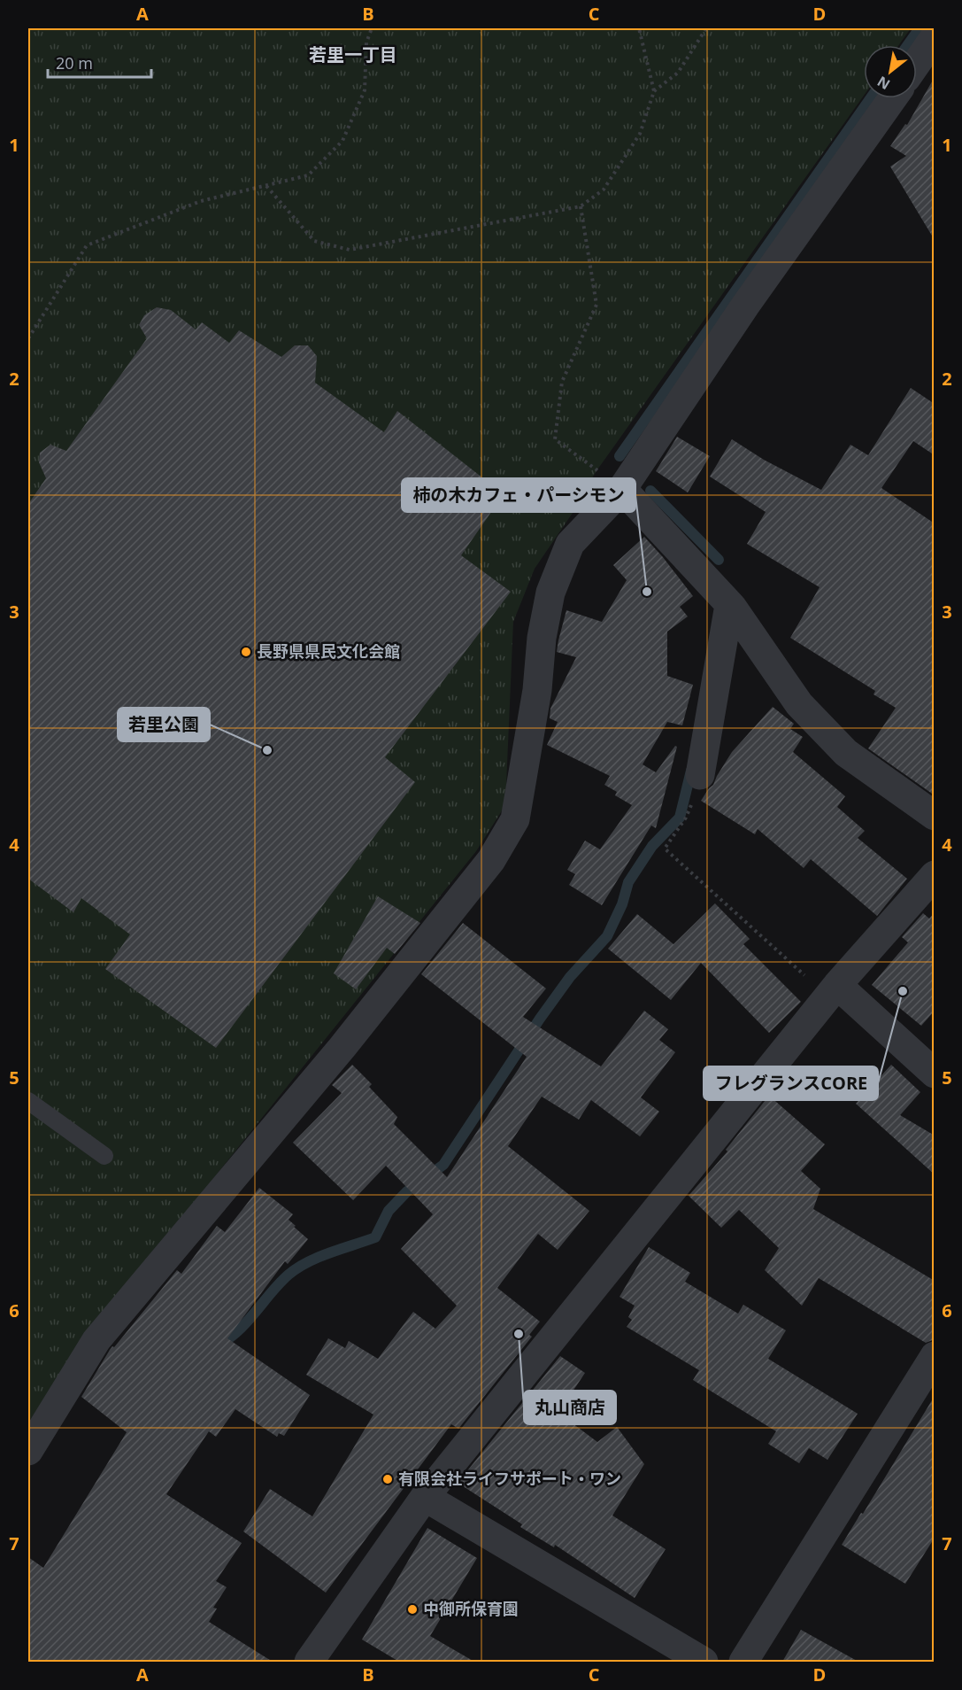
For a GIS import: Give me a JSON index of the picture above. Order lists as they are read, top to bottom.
{
  "districts": ["若里一丁目"],
  "places": [
    "柿の木カフェ・パーシモン",
    "長野県県民文化会館",
    "若里公園",
    "フレグランスCORE",
    "丸山商店",
    "有限会社ライフサポート・ワン",
    "中御所保育園"
  ],
  "scale_bar": "20 m",
  "north": "bottom left",
  "grid": {
    "columns": [
      "A",
      "B",
      "C",
      "D"
    ],
    "rows": [
      "1",
      "2",
      "3",
      "4",
      "5",
      "6",
      "7"
    ]
  }
}
